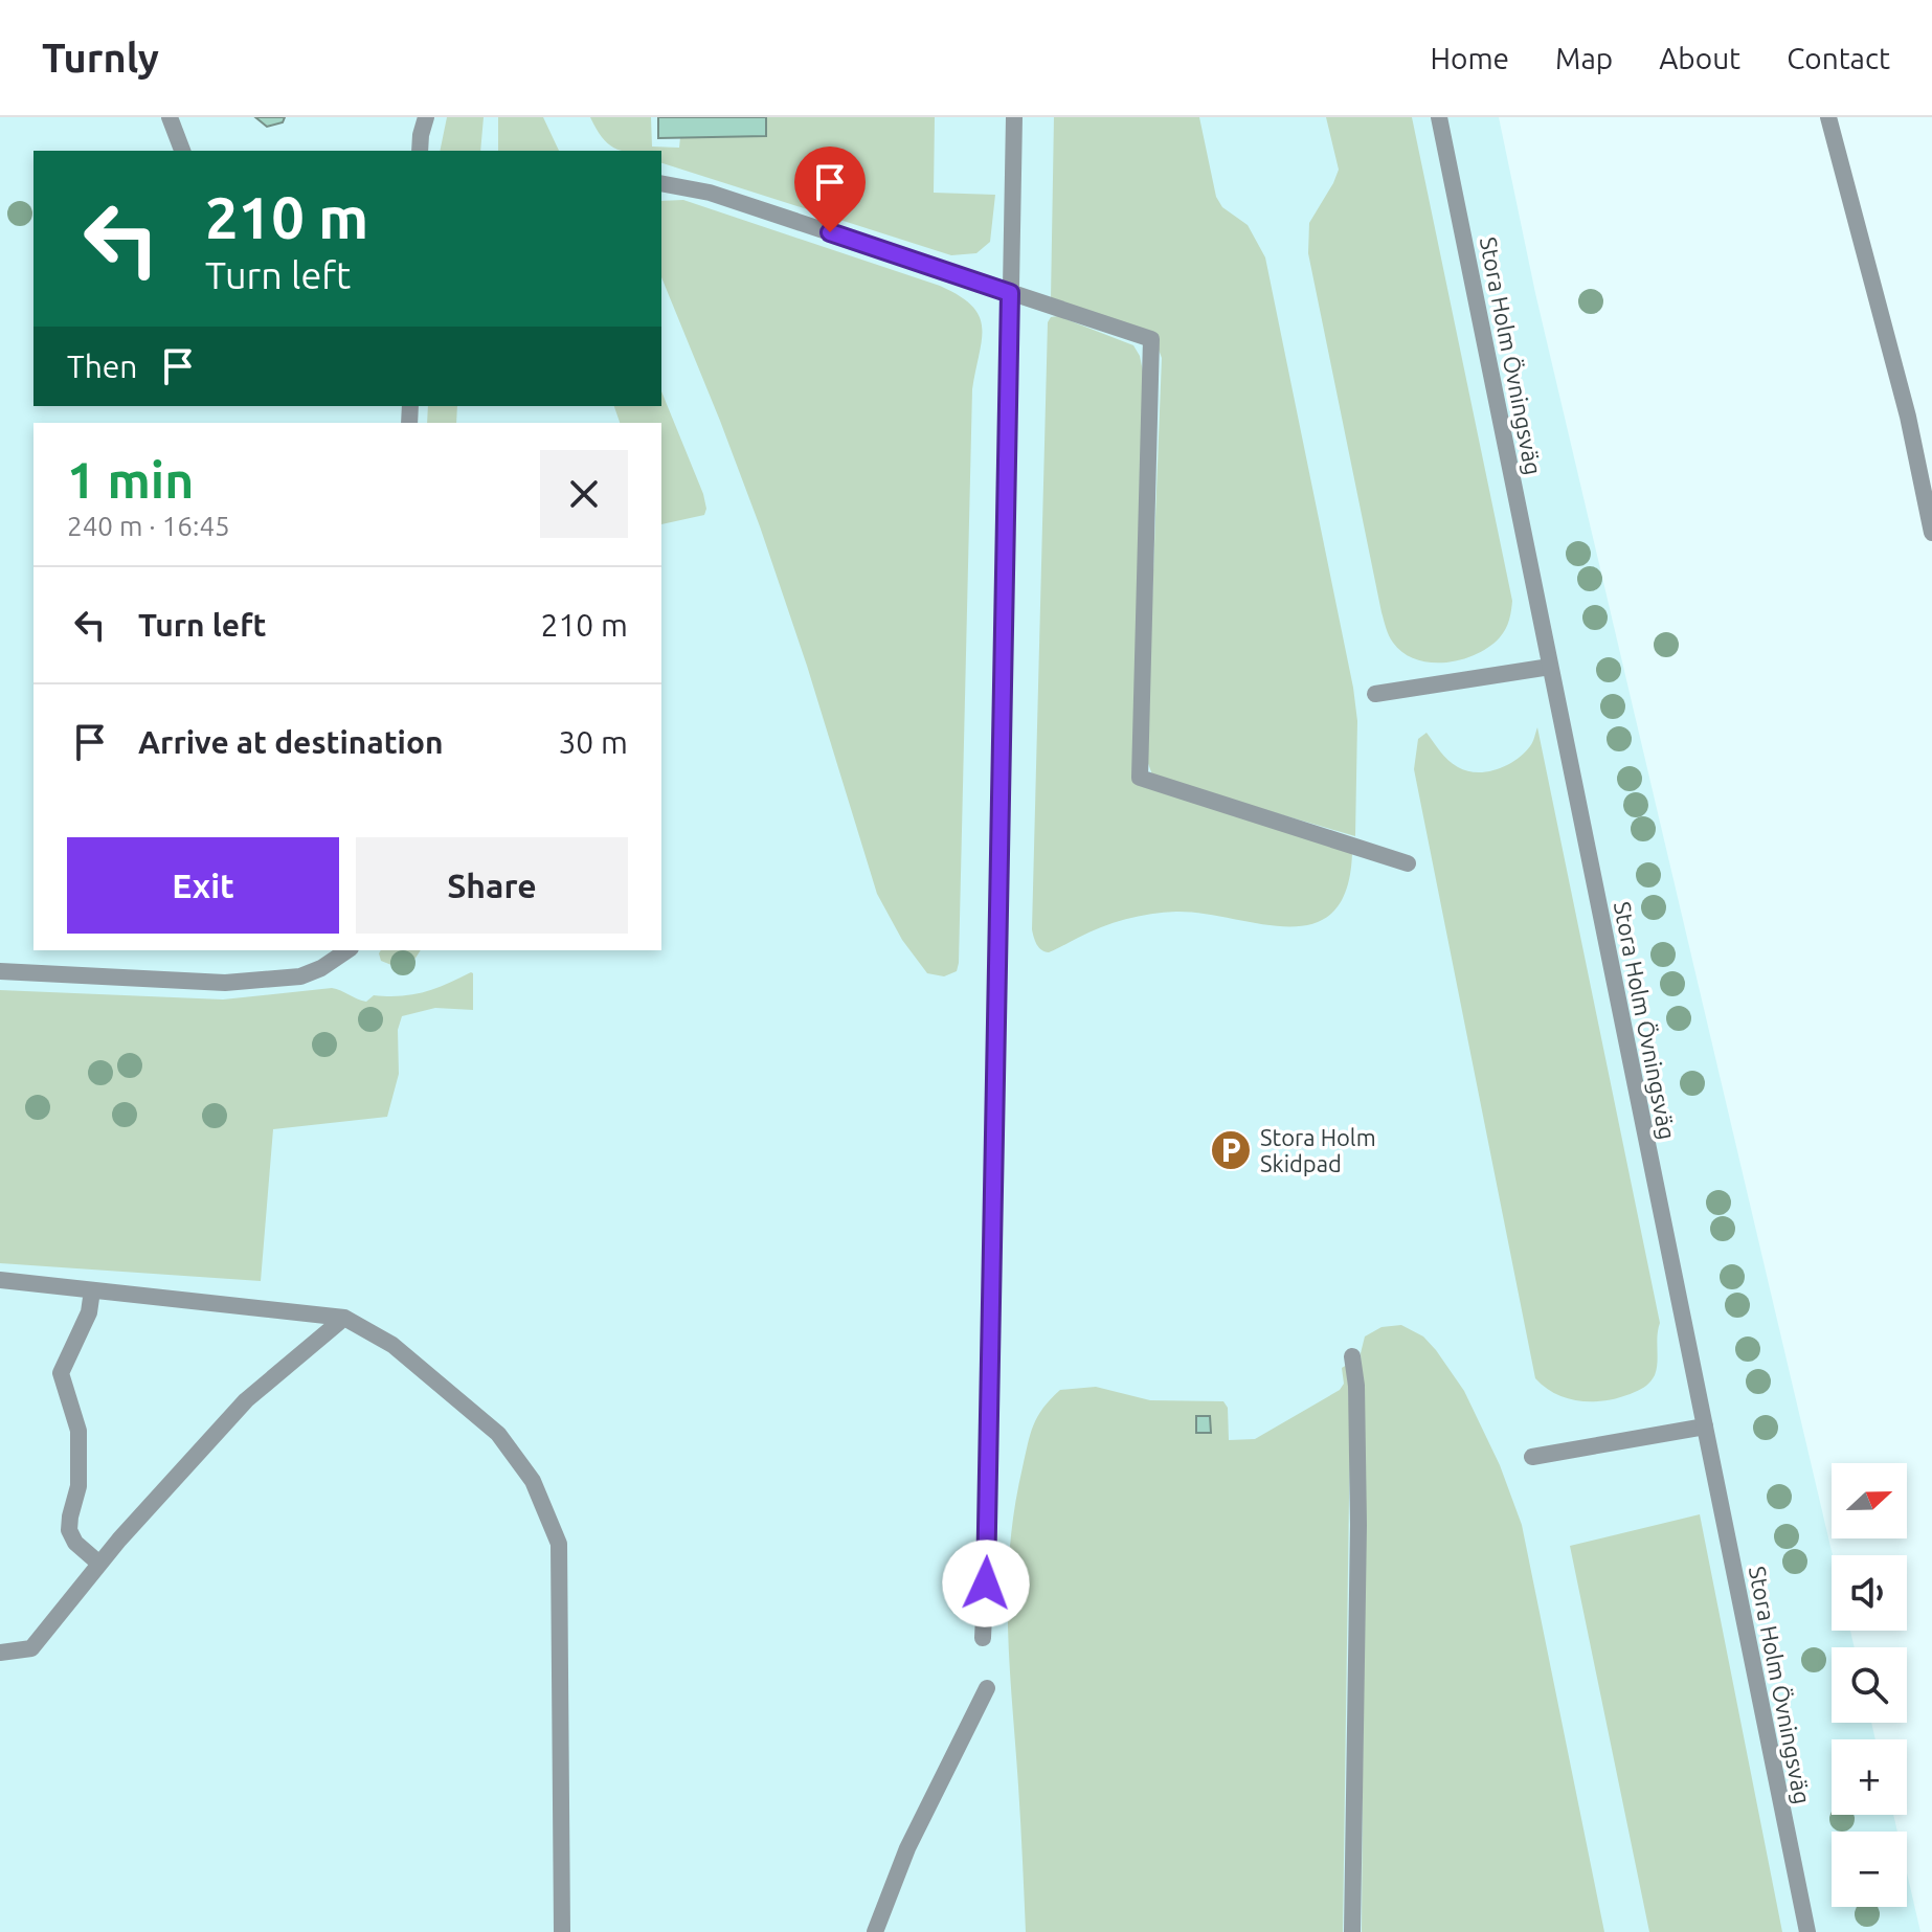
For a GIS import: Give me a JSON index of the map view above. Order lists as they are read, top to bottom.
{
  "streets": {
    "street": ["Stora Holm Övningsväg"]
  },
  "places": {
    "parking": ["Stora Holm Skidpad"]
  },
  "north": "right",
  "page": {
    "header": "Turnly",
    "nav": [
      "Home",
      "Map",
      "About",
      "Contact"
    ],
    "turn": ["210 m", "Turn left"],
    "then": "Then",
    "heading": ["1 min", "240 m · 16:45"],
    "list": [
      {
        "name": "Turn left",
        "value": "210 m"
      },
      {
        "name": "Arrive at destination",
        "value": "30 m"
      }
    ],
    "buttons": ["Exit", "Share"],
    "map_buttons": ["+", "−"]
  }
}
